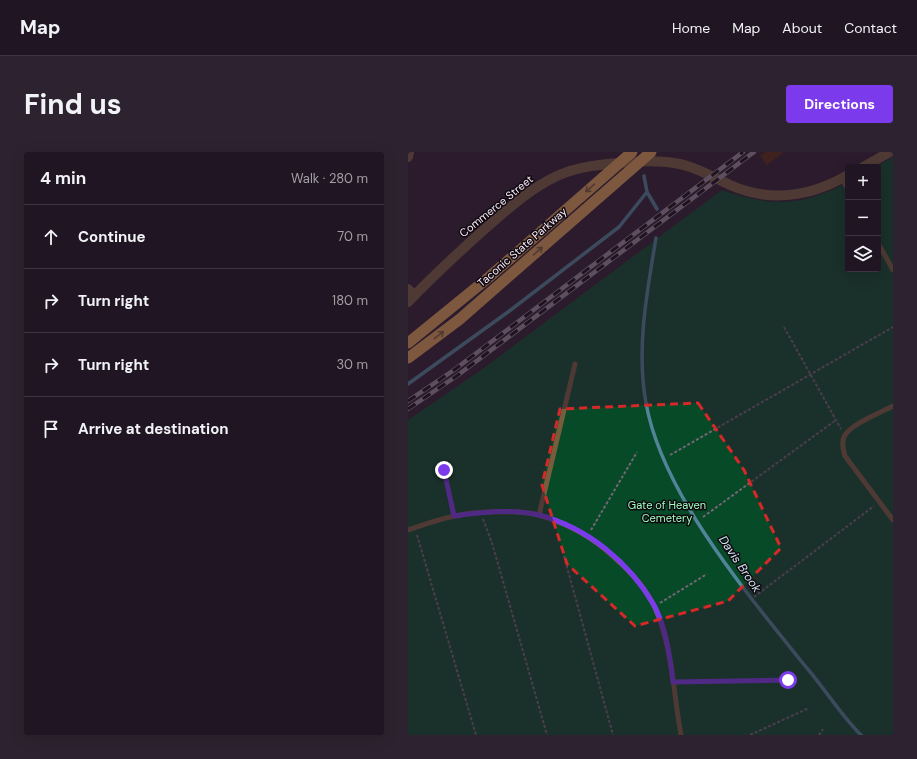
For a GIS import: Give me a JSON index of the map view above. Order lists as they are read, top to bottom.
{
  "streets": {
    "highway": ["Taconic State Parkway"],
    "street": ["Commerce Street"]
  },
  "crossings": [
    ["Commerce Street", "Taconic State Parkway"]
  ],
  "water": ["Davis Brook"],
  "parks": ["Gate of Heaven Cemetery"],
  "page": {
    "header": "Map",
    "nav": [
      "Home",
      "Map",
      "About",
      "Contact"
    ],
    "buttons": "Directions",
    "title": "Find us",
    "heading": ["4 min", "Walk · 280 m"],
    "map_buttons": ["+", "−"],
    "list": [
      ["Continue", "70 m"],
      ["Turn right", "180 m"],
      ["Turn right", "30 m"],
      "Arrive at destination"
    ]
  }
}
